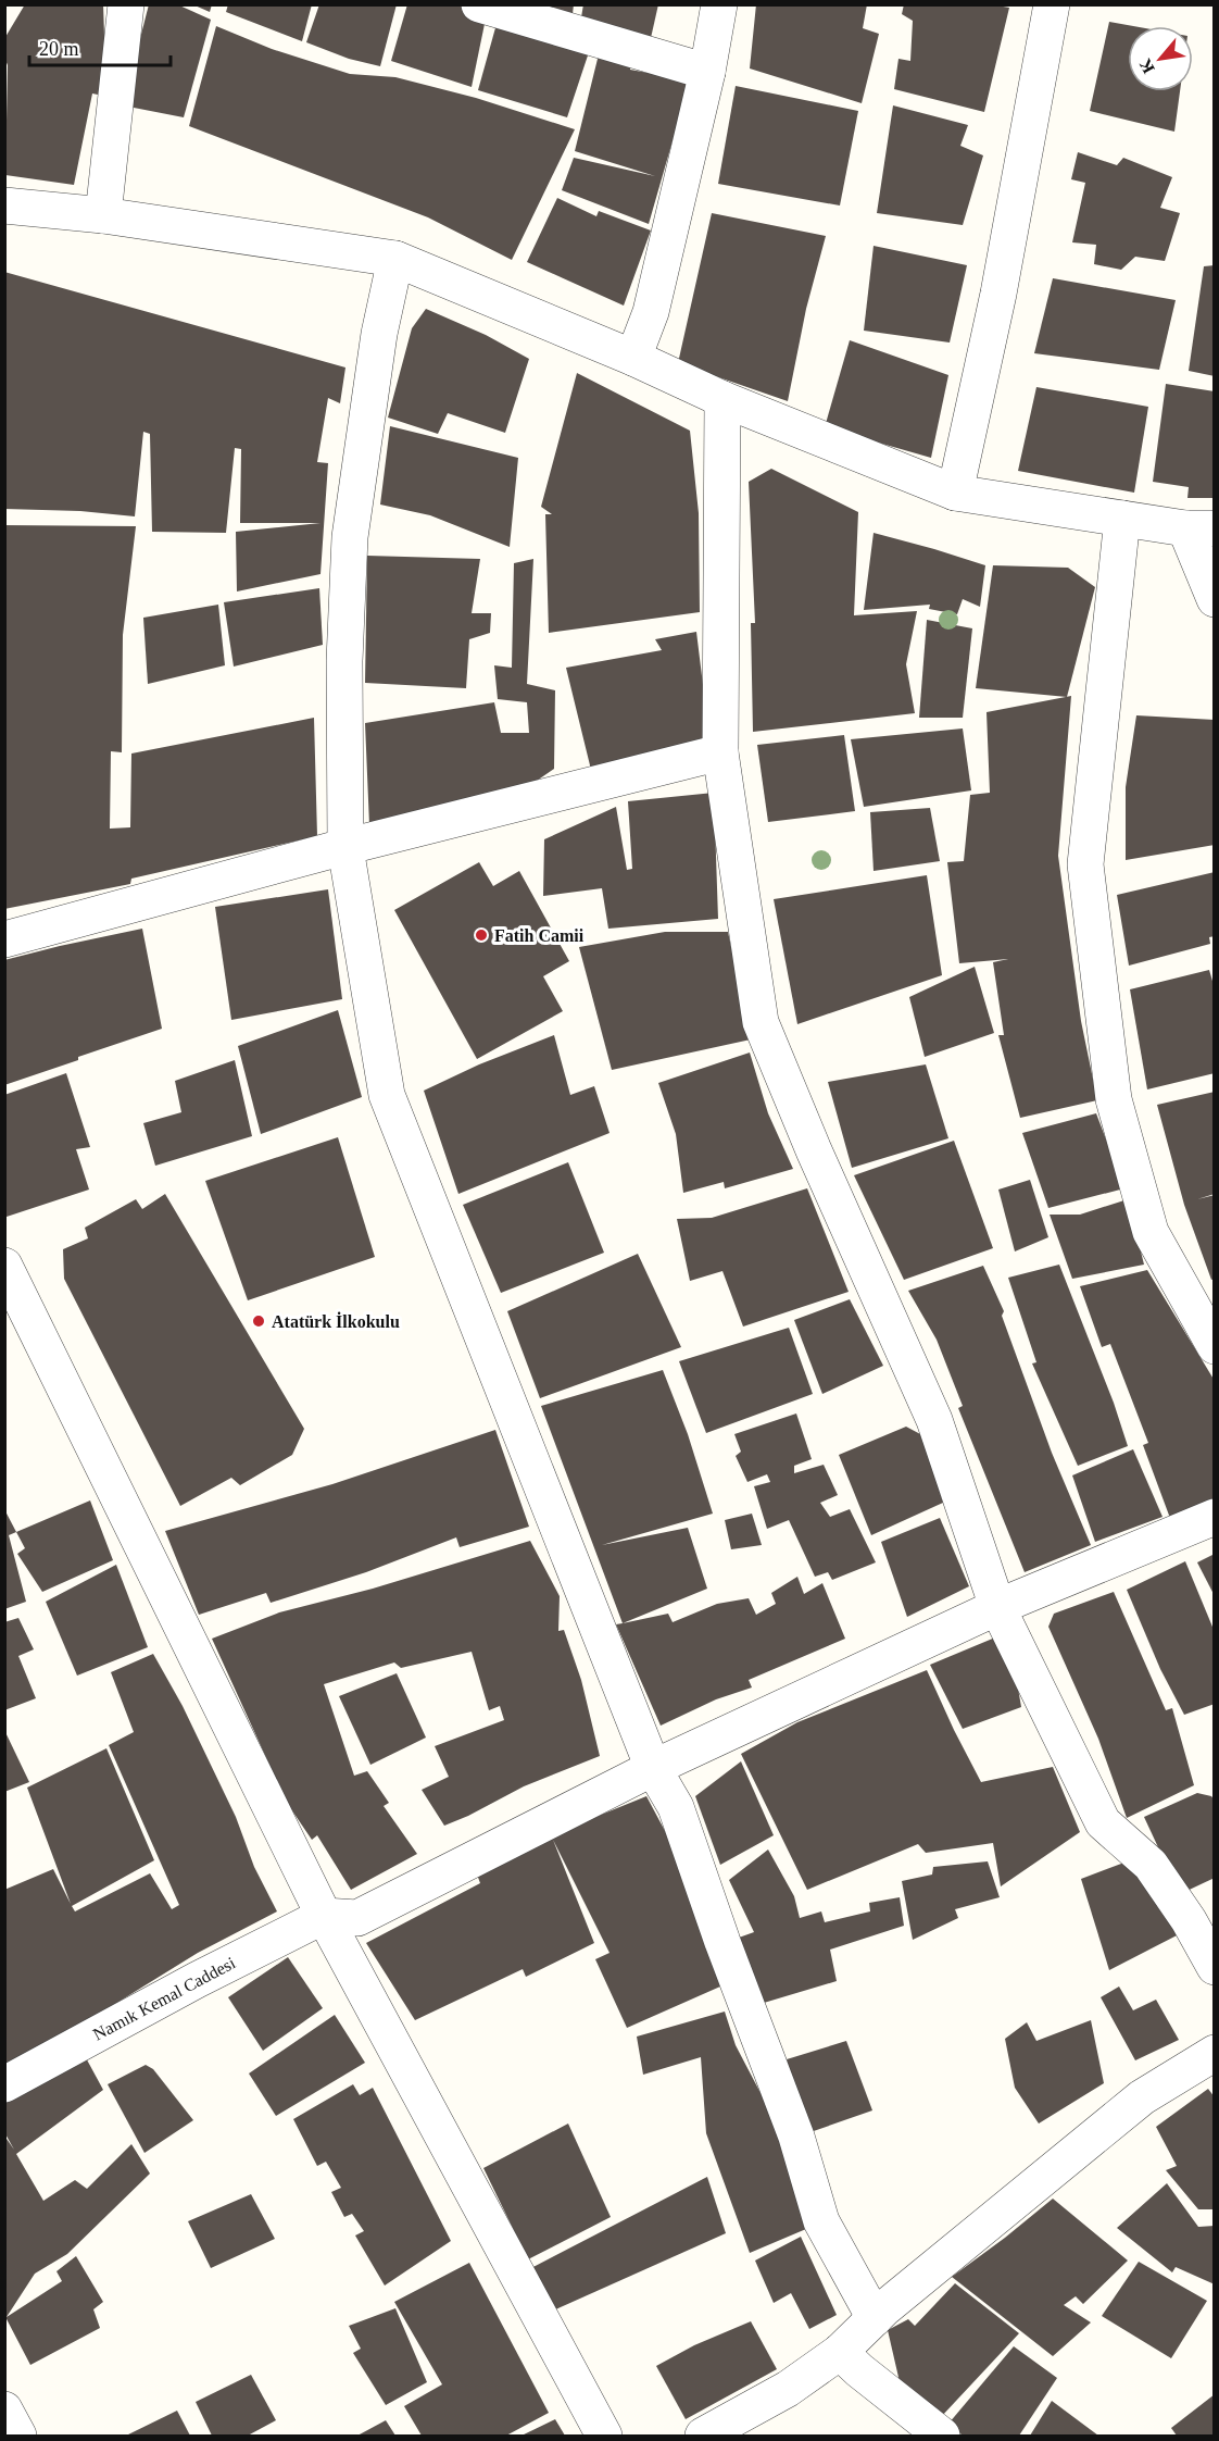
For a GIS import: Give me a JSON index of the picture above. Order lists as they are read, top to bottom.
{
  "streets": {
    "street": ["Namık Kemal Caddesi"]
  },
  "places": ["Fatih Camii", "Atatürk İlkokulu"],
  "scale_bar": "20 m",
  "north": "bottom left"
}
